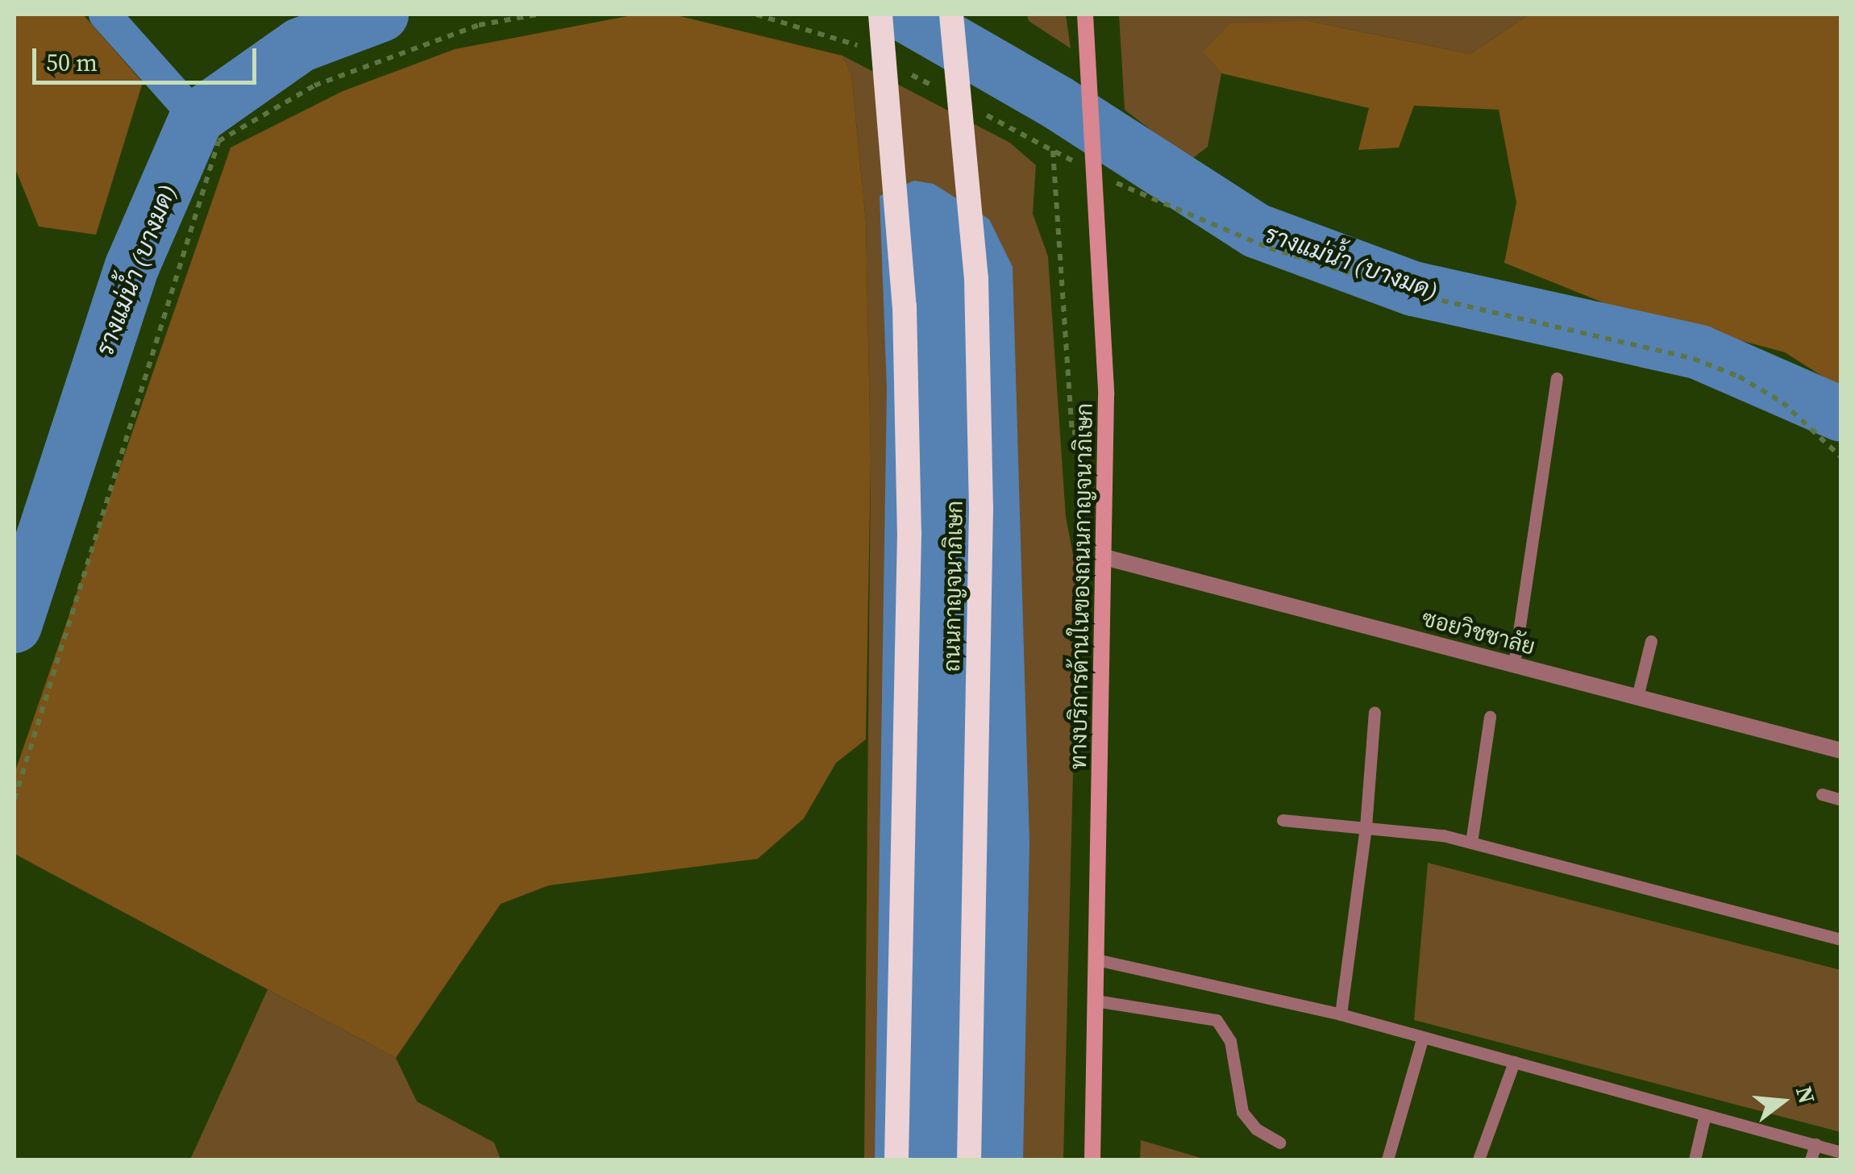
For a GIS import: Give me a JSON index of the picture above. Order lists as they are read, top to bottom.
{
  "streets": {
    "highway": ["ถนนกาญจนาภิเษก"],
    "main road": ["ทางบริการด้านในของถนนกาญจนาภิเษก"],
    "street": ["ซอยวิชชาลัย"]
  },
  "crossings": [
    ["ทางบริการด้านในของถนนกาญจนาภิเษก", "ซอยวิชชาลัย"]
  ],
  "water": ["รางแม่น้ำ (บางมด)"],
  "scale_bar": "50 m",
  "north": "right"
}
